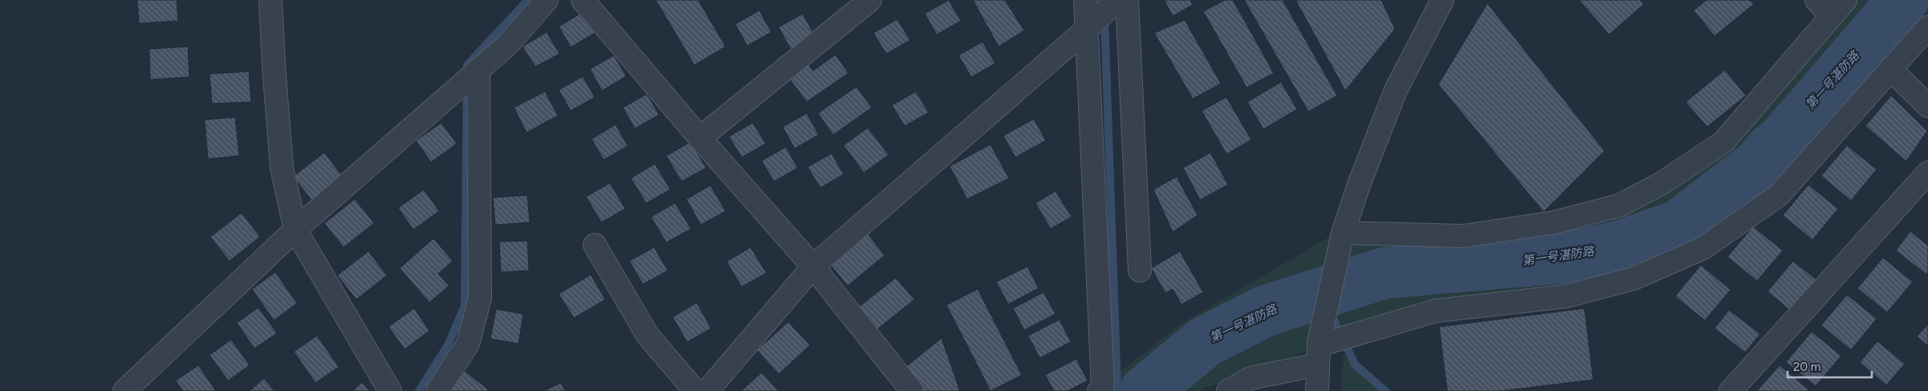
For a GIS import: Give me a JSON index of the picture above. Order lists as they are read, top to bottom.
{
  "water": ["第一号湛防路"],
  "scale_bar": "20 m"
}
